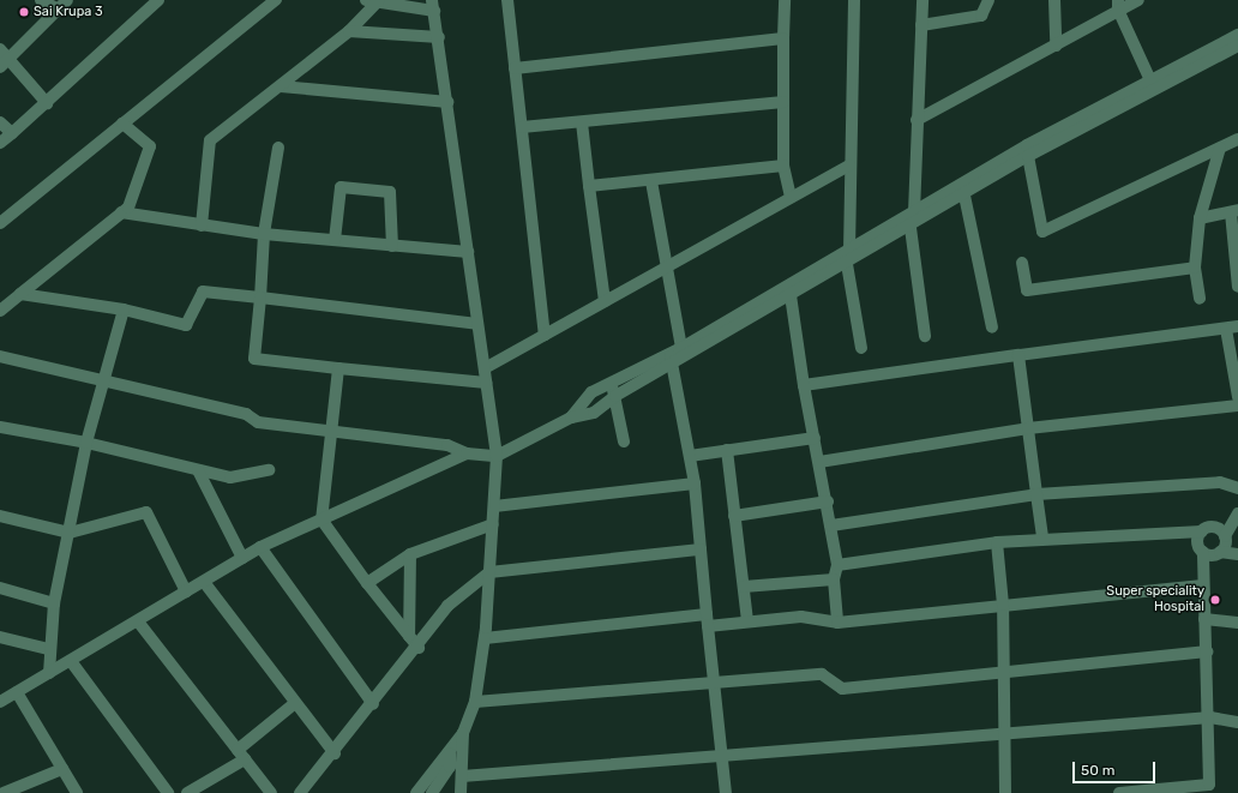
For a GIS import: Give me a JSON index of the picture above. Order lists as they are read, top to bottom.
{
  "places": ["Sai Krupa 3", "Super speciality Hospital"],
  "scale_bar": "50 m"
}
